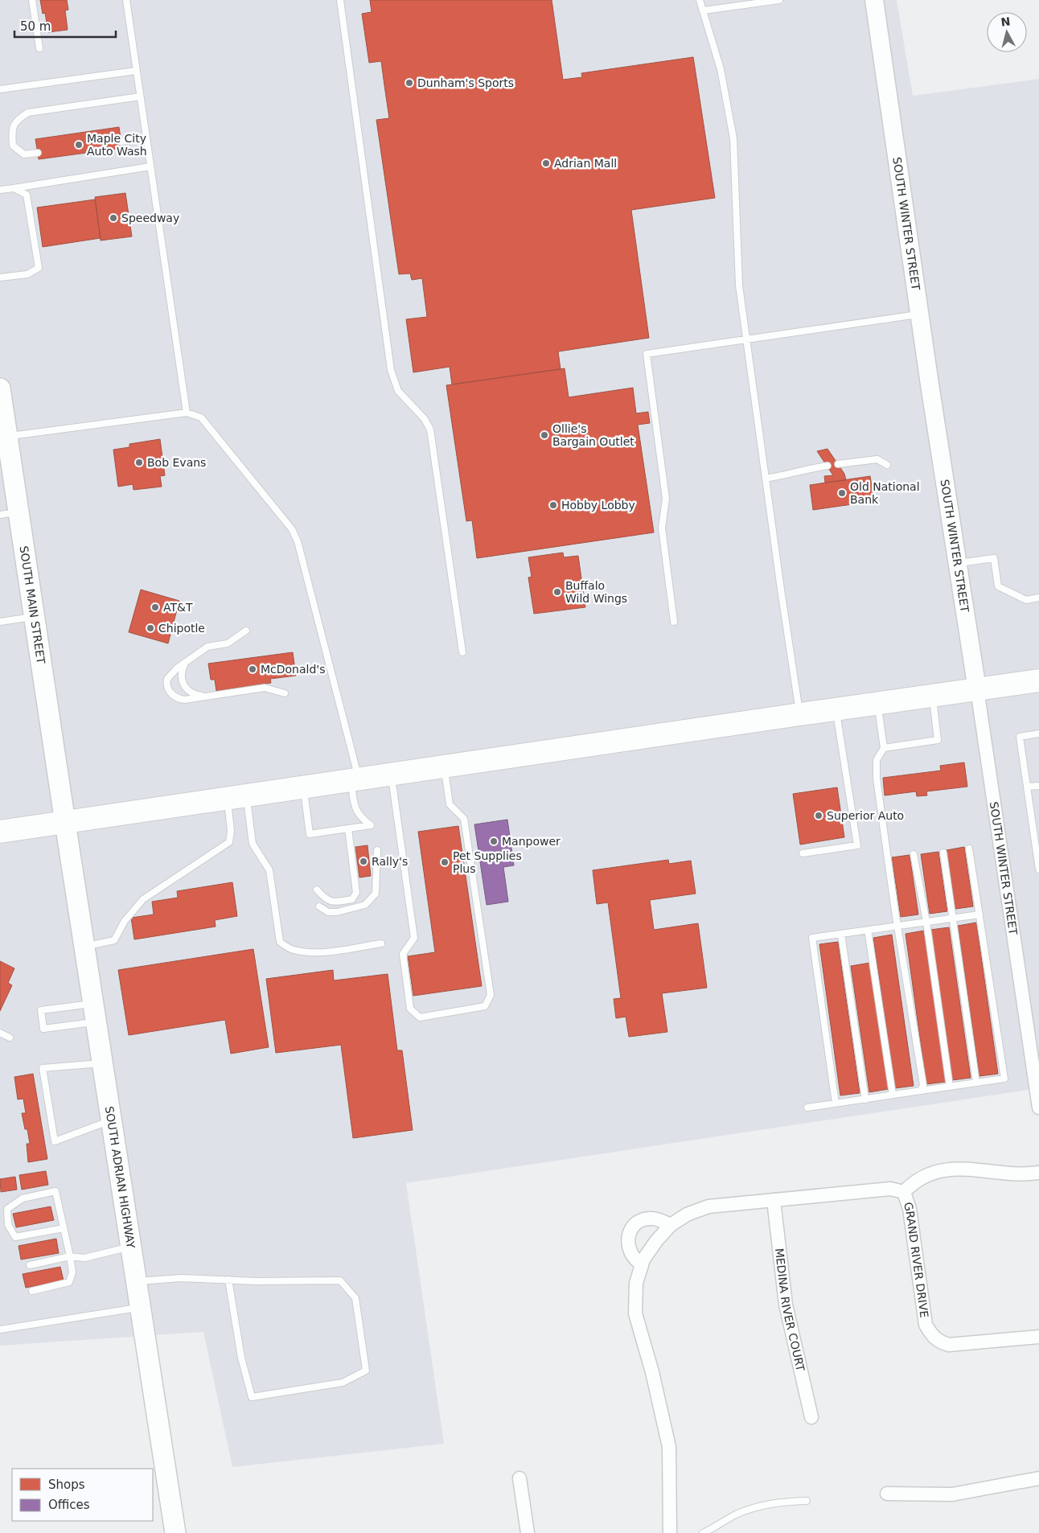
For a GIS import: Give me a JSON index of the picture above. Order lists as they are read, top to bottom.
{
  "streets": {
    "main road": ["SOUTH MAIN STREET", "SOUTH ADRIAN HIGHWAY"],
    "street": ["SOUTH WINTER STREET", "GRAND RIVER DRIVE", "MEDINA RIVER COURT"]
  },
  "crossings": [
    ["SOUTH MAIN STREET", "SOUTH ADRIAN HIGHWAY"],
    ["GRAND RIVER DRIVE", "MEDINA RIVER COURT"]
  ],
  "places": [
    "Dunham's Sports",
    "Maple City Auto Wash",
    "Adrian Mall",
    "Speedway",
    "Ollie's Bargain Outlet",
    "Bob Evans",
    "Old National Bank",
    "Hobby Lobby",
    "Buffalo Wild Wings",
    "AT&T",
    "Chipotle",
    "McDonald's",
    "Superior Auto",
    "Manpower",
    "Rally's",
    "Pet Supplies Plus"
  ],
  "legend": ["Shops", "Offices"],
  "scale_bar": "50 m",
  "north": "top"
}
